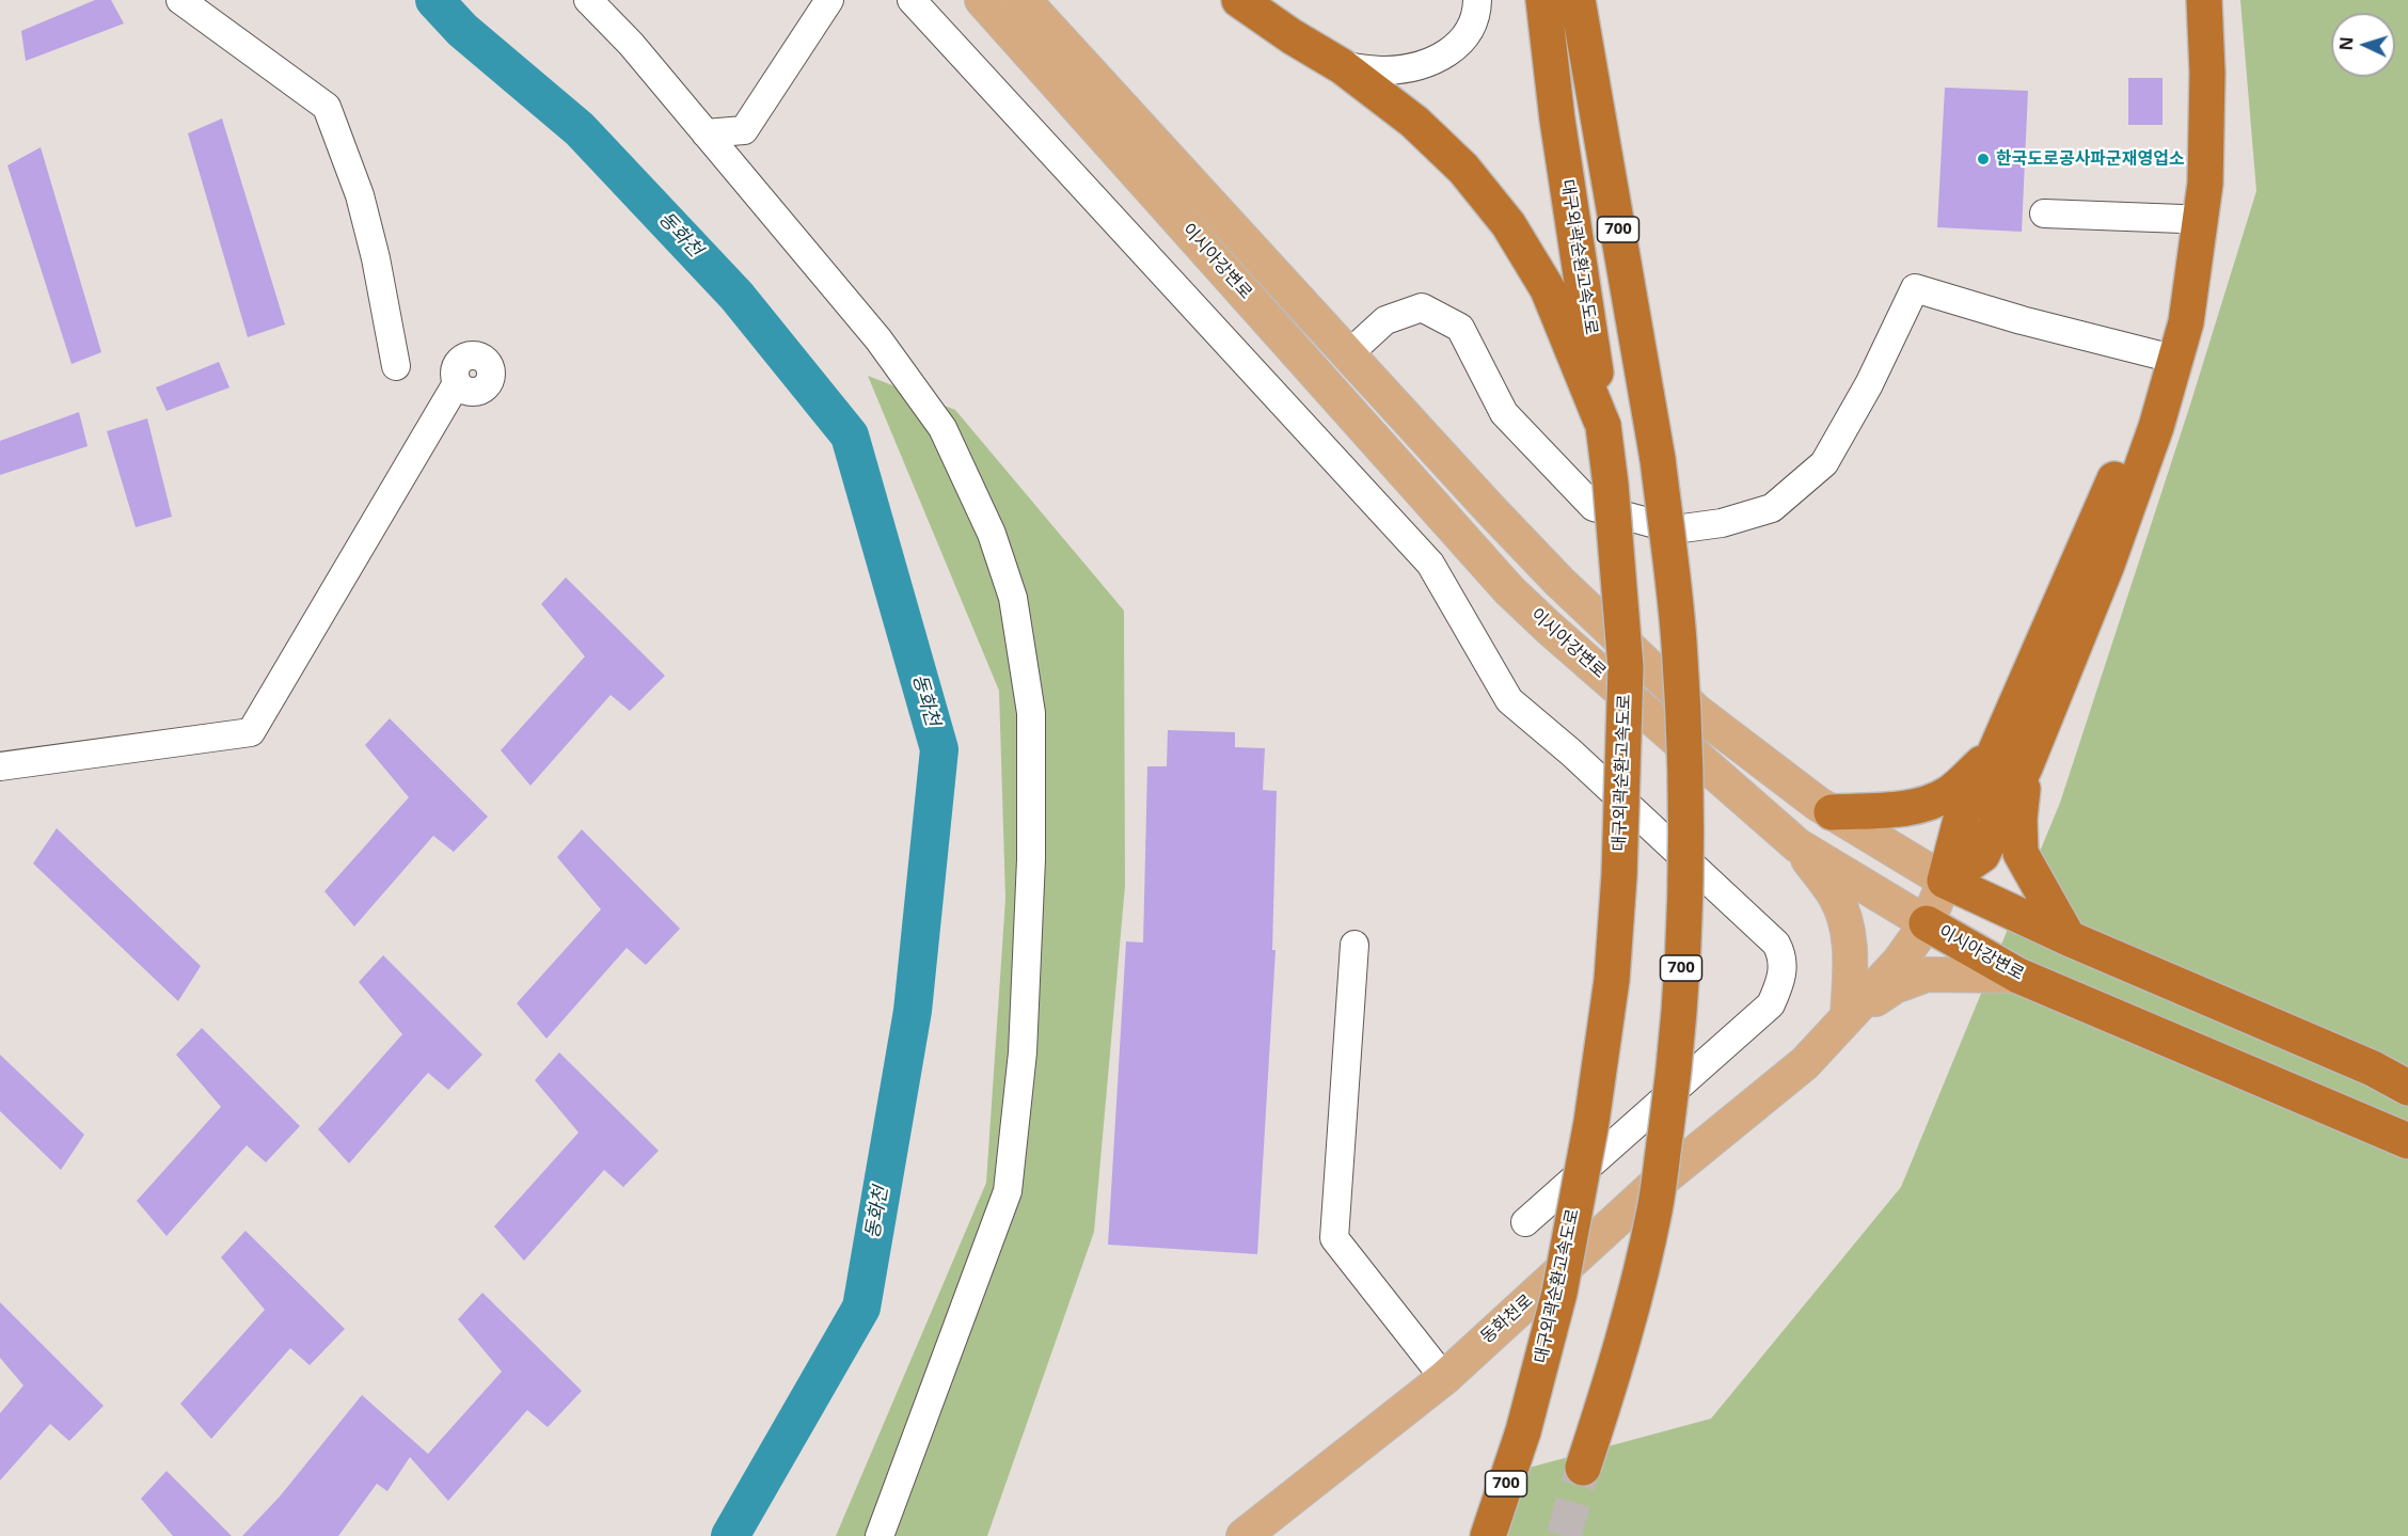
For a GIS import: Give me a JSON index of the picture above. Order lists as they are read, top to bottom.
{
  "streets": {
    "highway": ["700", "대구외곽순환고속도로", "이시아강변로"],
    "main road": ["동화천로"]
  },
  "water": ["동화천"],
  "places": ["한국도로공사파군재영업소"],
  "north": "left"
}
